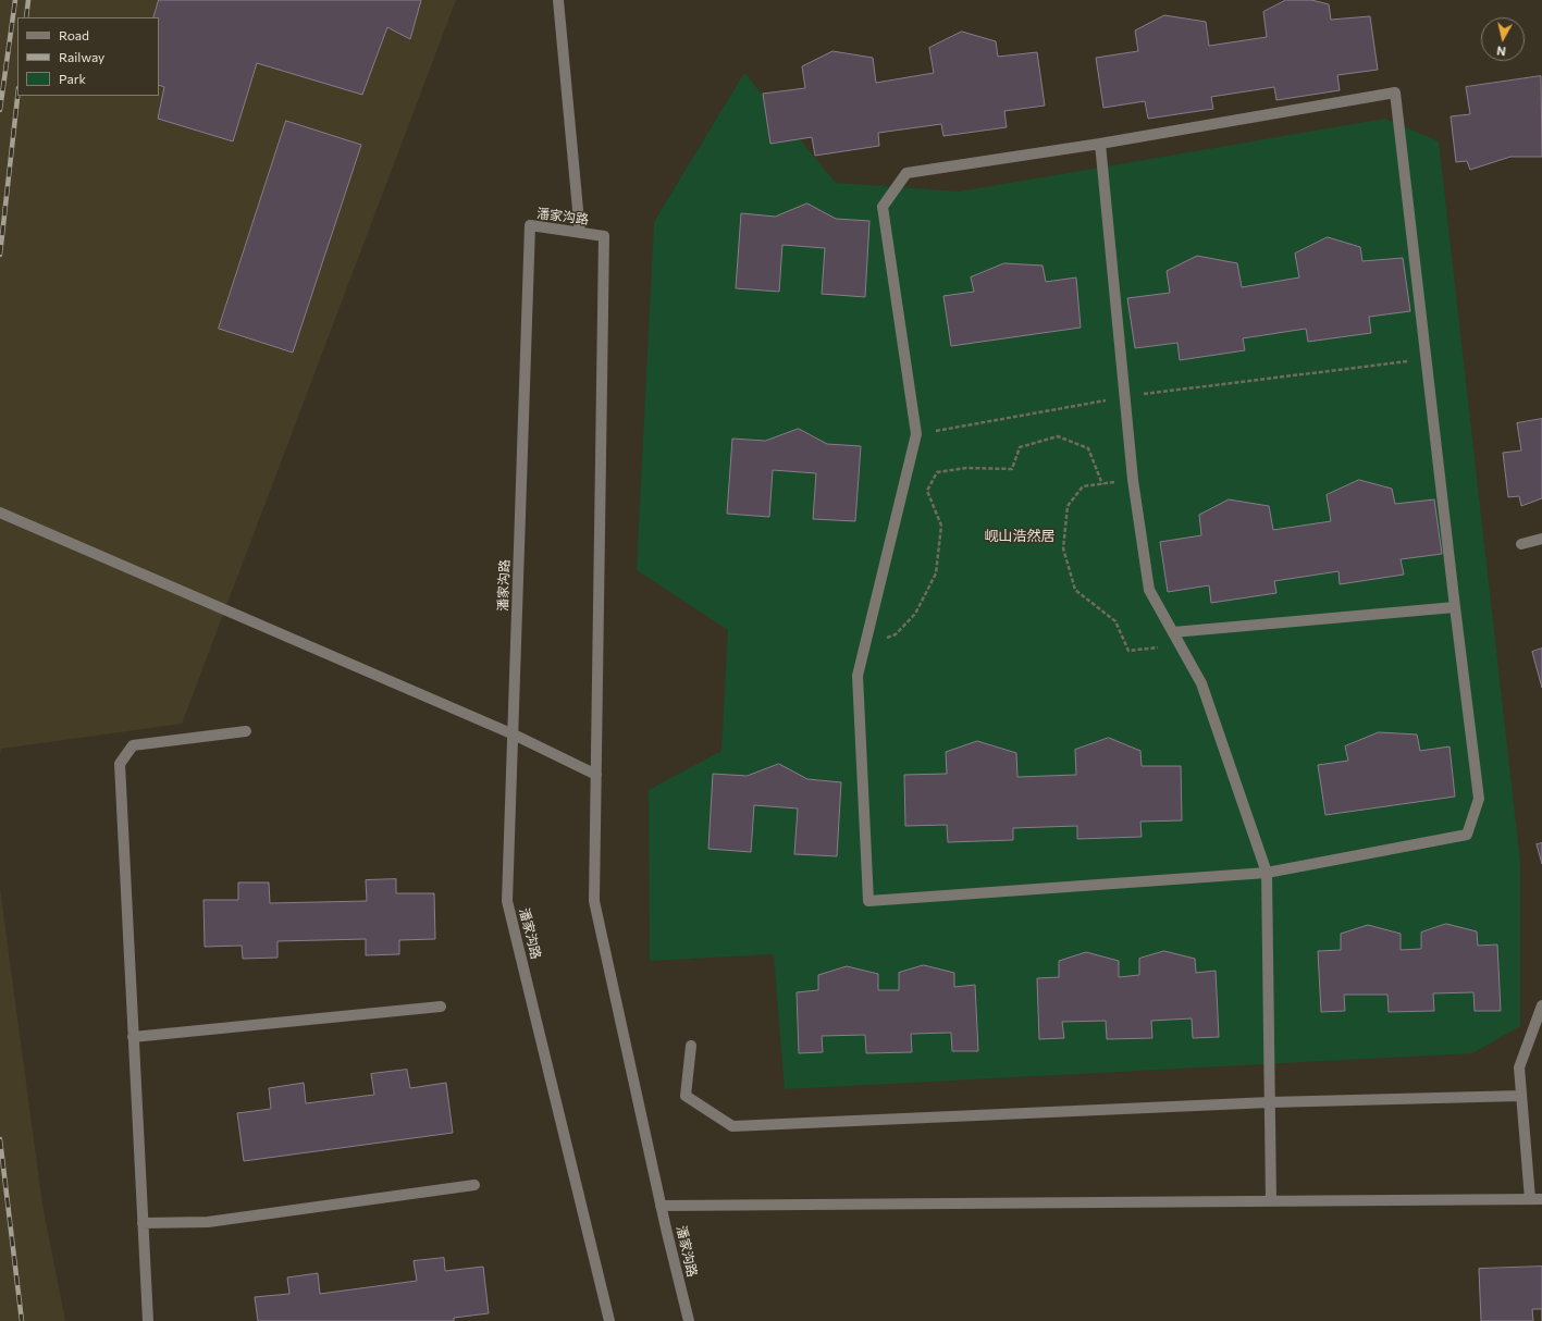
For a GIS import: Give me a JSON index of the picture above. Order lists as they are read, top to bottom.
{
  "streets": {
    "street": ["潘家沟路"]
  },
  "districts": ["岘山浩然居"],
  "legend": ["Road", "Railway", "Park"],
  "north": "bottom"
}
